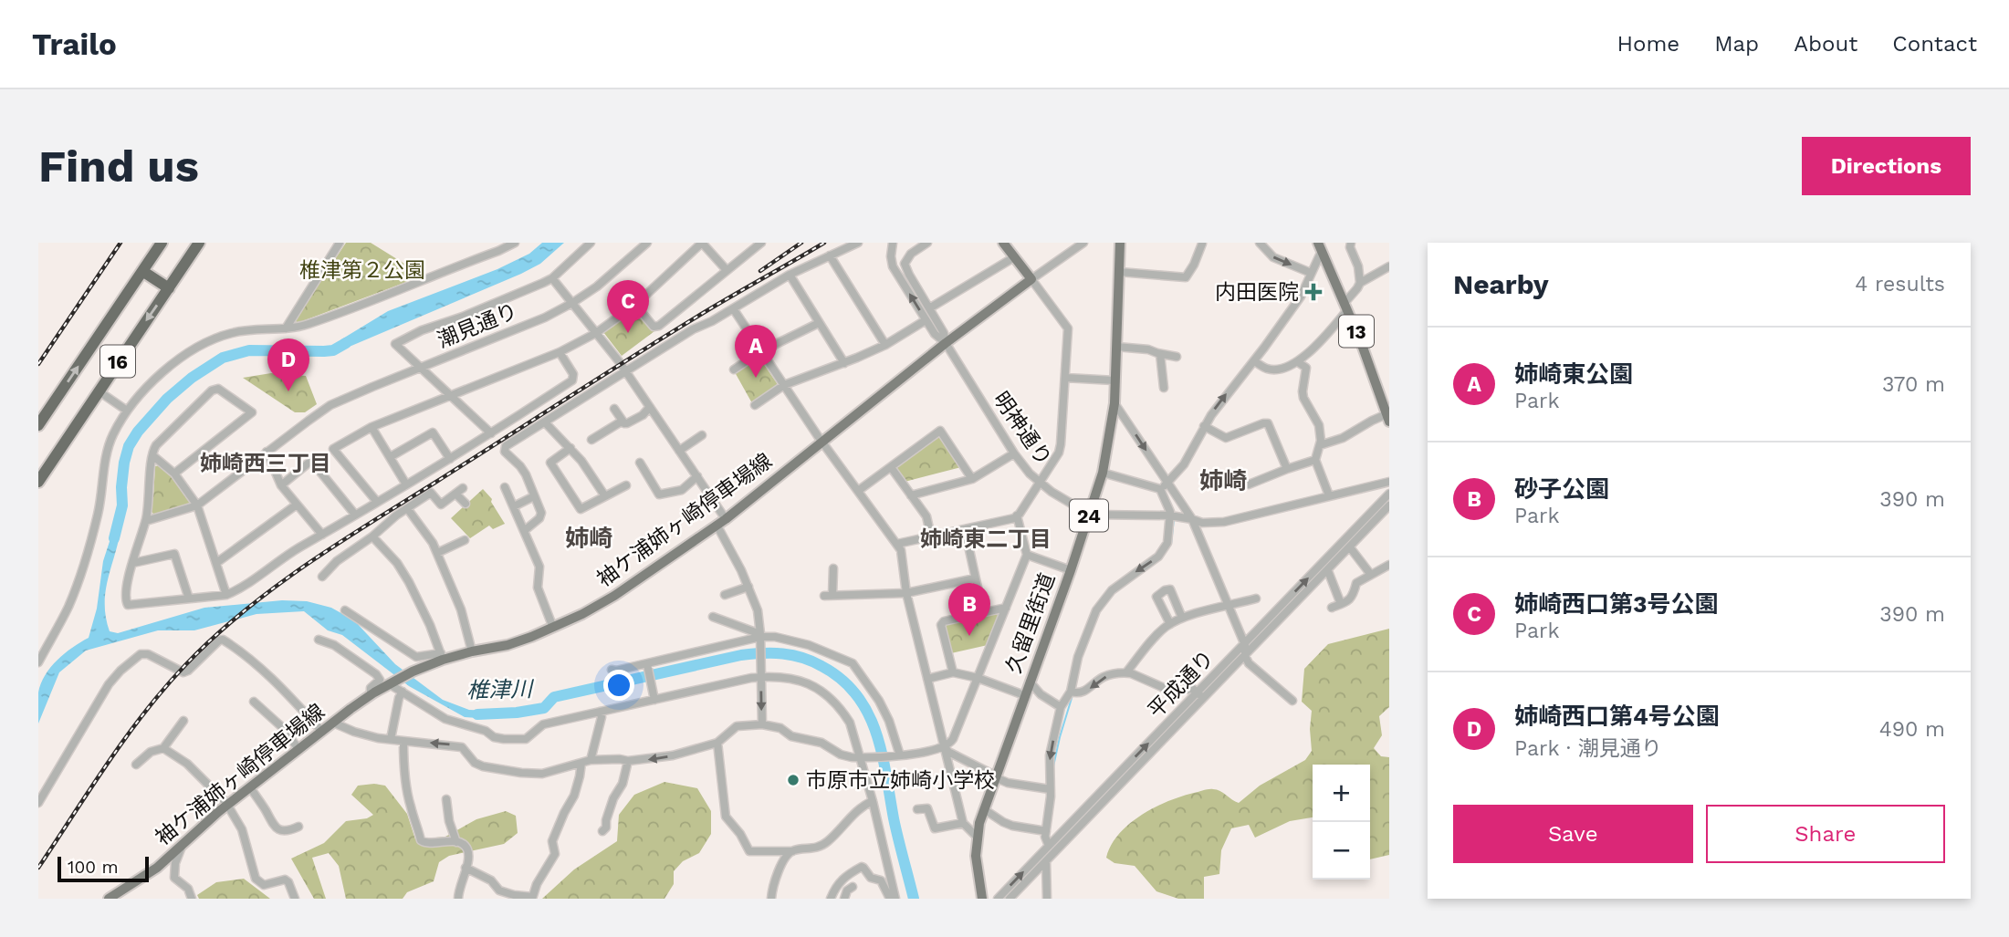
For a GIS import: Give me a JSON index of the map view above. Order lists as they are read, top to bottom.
{
  "streets": {
    "highway": ["16"],
    "main road": [
      "13",
      "24",
      "袖ケ浦姉ヶ崎停車場線",
      "久留里街道"
    ],
    "street": ["潮見通り", "明神通り", "平成通り"]
  },
  "crossings": [
    ["明神通り", "袖ケ浦姉ヶ崎停車場線"],
    ["明神通り", "久留里街道"]
  ],
  "districts": [
    "姉崎西三丁目",
    "姉崎",
    "姉崎",
    "姉崎東二丁目"
  ],
  "water": ["椎津川"],
  "parks": ["椎津第２公園"],
  "places": {
    "health": ["内田医院"],
    "other": ["市原市立姉崎小学校"]
  },
  "scale_bar": "100 m",
  "page": {
    "header": "Trailo",
    "nav": [
      "Home",
      "Map",
      "About",
      "Contact"
    ],
    "buttons": [
      "Directions",
      ["Save", "Share"]
    ],
    "title": "Find us",
    "heading": ["Nearby", "4 results"],
    "pins": [
      "C",
      "A",
      "D",
      "B"
    ],
    "list": [
      {
        "mark": "A",
        "name": "姉崎東公園",
        "note": "Park",
        "value": "370 m"
      },
      {
        "mark": "B",
        "name": "砂子公園",
        "note": "Park",
        "value": "390 m"
      },
      {
        "mark": "C",
        "name": "姉崎西口第3号公園",
        "note": "Park",
        "value": "390 m"
      },
      {
        "mark": "D",
        "name": "姉崎西口第4号公園",
        "note": "Park · 潮見通り",
        "value": "490 m"
      }
    ],
    "map_buttons": ["+", "−"],
    "scale": "100 m"
  }
}
